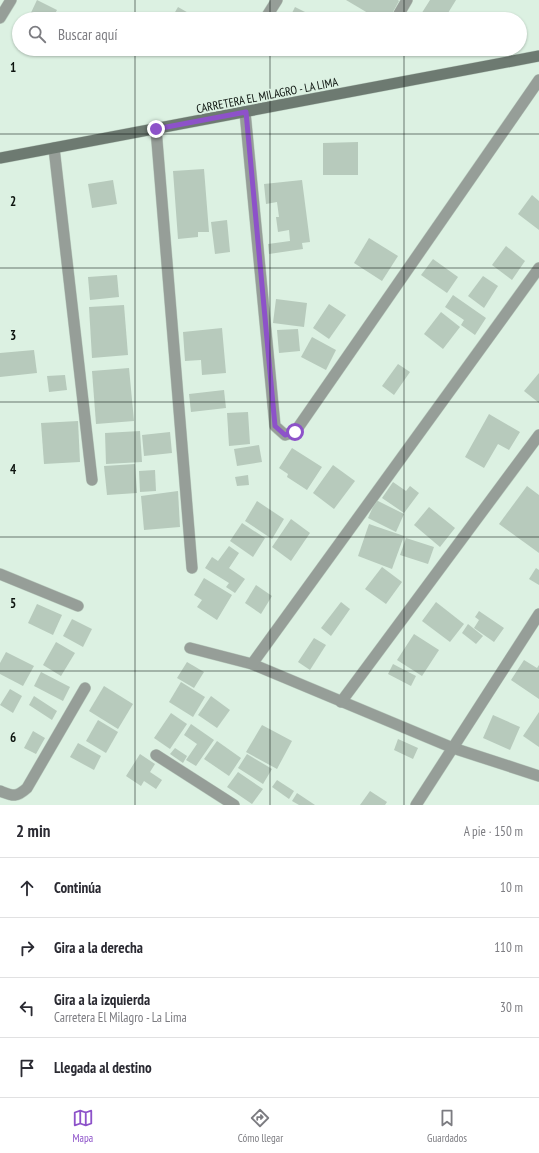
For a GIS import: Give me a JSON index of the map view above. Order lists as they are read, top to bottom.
{
  "streets": {
    "main road": ["CARRETERA EL MILAGRO - LA LIMA"]
  },
  "page": {
    "search": "Buscar aquí",
    "heading": ["2 min", "A pie · 150 m"],
    "list": [
      ["Continúa", "10 m"],
      ["Gira a la derecha", "110 m"],
      ["Gira a la izquierda", "Carretera El Milagro - La Lima", "30 m"],
      "Llegada al destino"
    ],
    "nav": ["Mapa", "Cómo llegar", "Guardados"]
  },
  "grid": {
    "rows": [
      "1",
      "2",
      "3",
      "4",
      "5",
      "6"
    ]
  }
}
